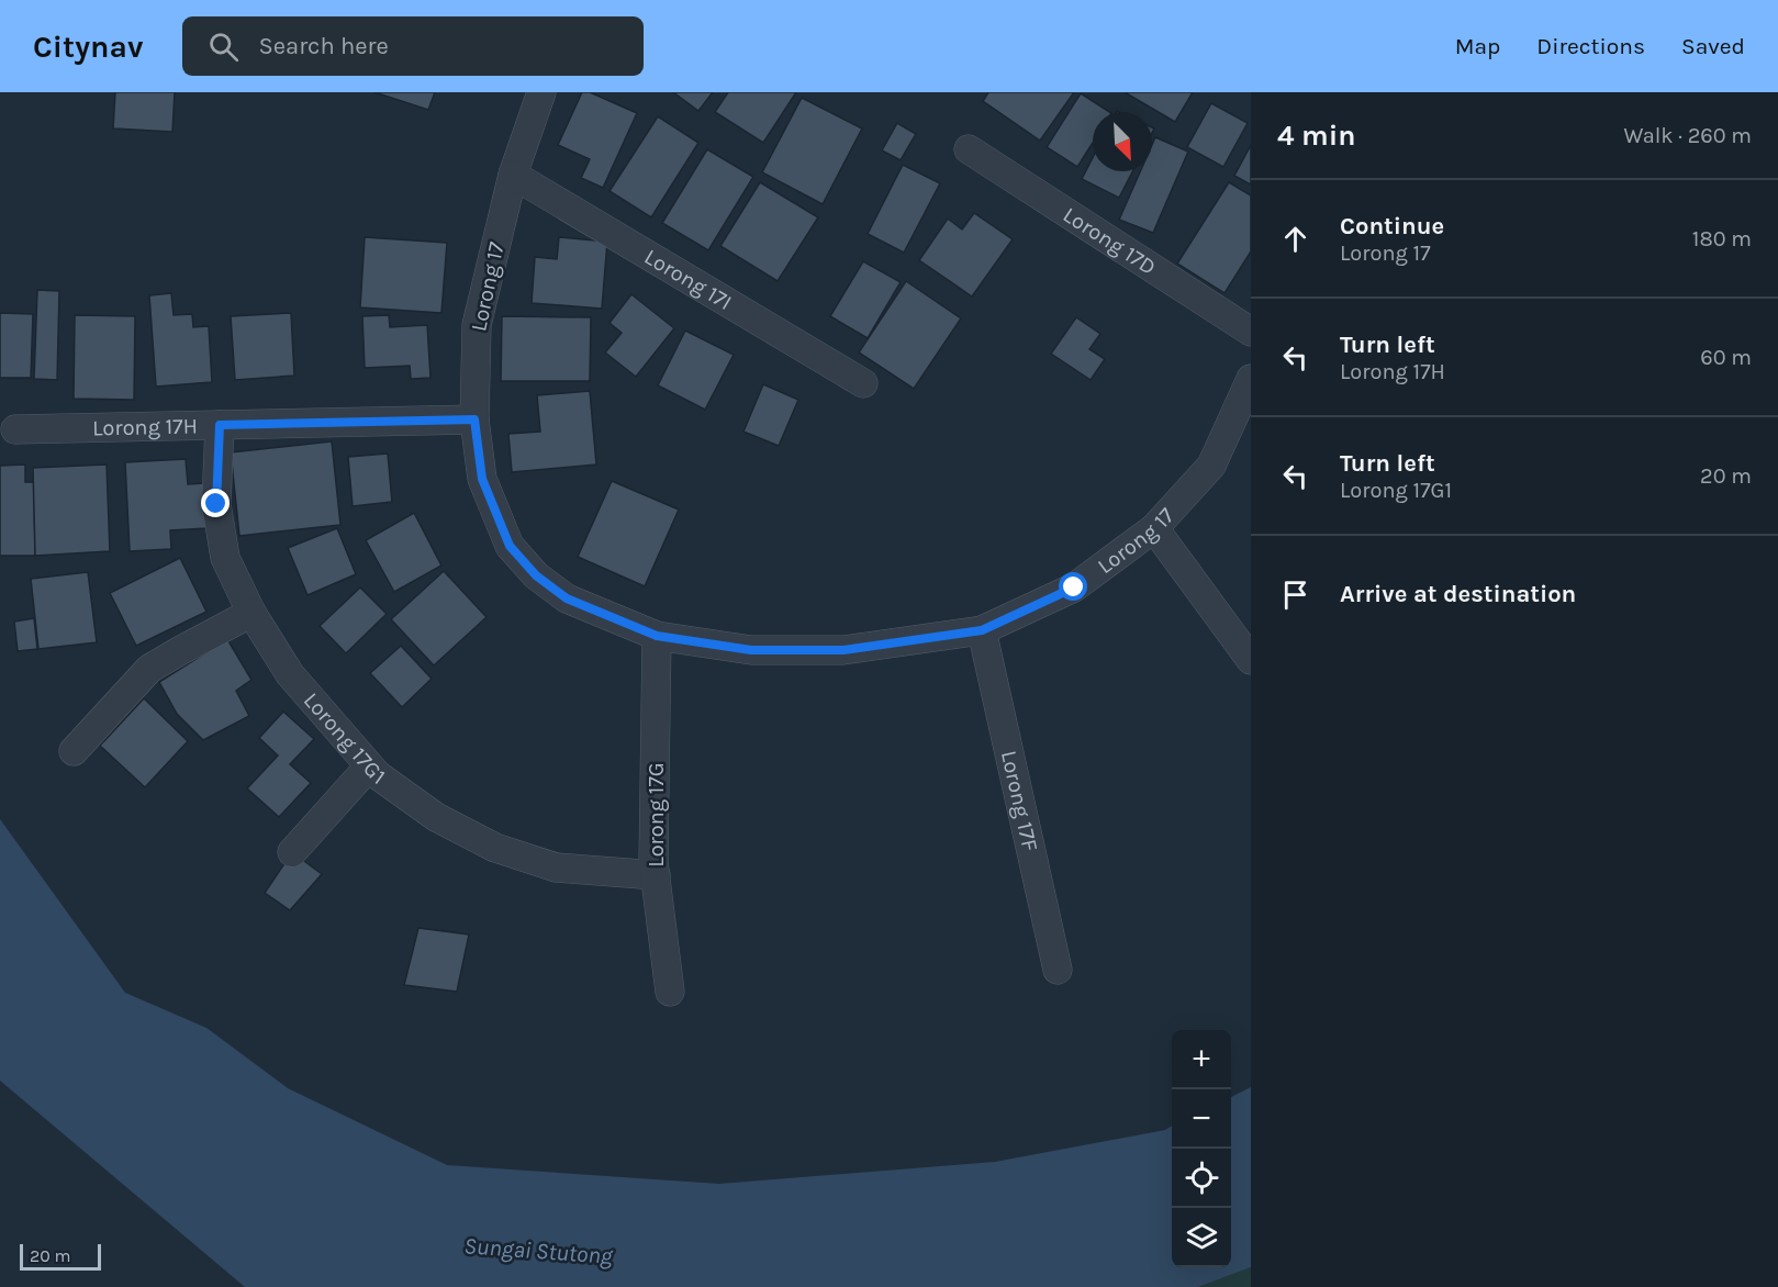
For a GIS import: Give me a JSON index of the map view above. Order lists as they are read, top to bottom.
{
  "streets": {
    "street": [
      "Lorong 17D",
      "Lorong 17I",
      "Lorong 17",
      "Lorong 17H",
      "Lorong 17G1",
      "Lorong 17F",
      "Lorong 17G"
    ]
  },
  "crossings": [
    ["Lorong 17I", "Lorong 17"],
    ["Lorong 17", "Lorong 17H"],
    ["Lorong 17", "Lorong 17F"],
    ["Lorong 17", "Lorong 17G"],
    ["Lorong 17H", "Lorong 17G1"],
    ["Lorong 17G1", "Lorong 17G"]
  ],
  "water": ["Sungai Stutong"],
  "scale_bar": "20 m",
  "north": "bottom right",
  "page": {
    "header": "Citynav",
    "search": "Search here",
    "nav": ["Map", "Directions", "Saved"],
    "heading": ["4 min", "Walk · 260 m"],
    "list": [
      ["Continue", "Lorong 17", "180 m"],
      ["Turn left", "Lorong 17H", "60 m"],
      ["Turn left", "Lorong 17G1", "20 m"],
      "Arrive at destination"
    ],
    "map_buttons": ["+", "−"],
    "scale": "20 m"
  }
}
